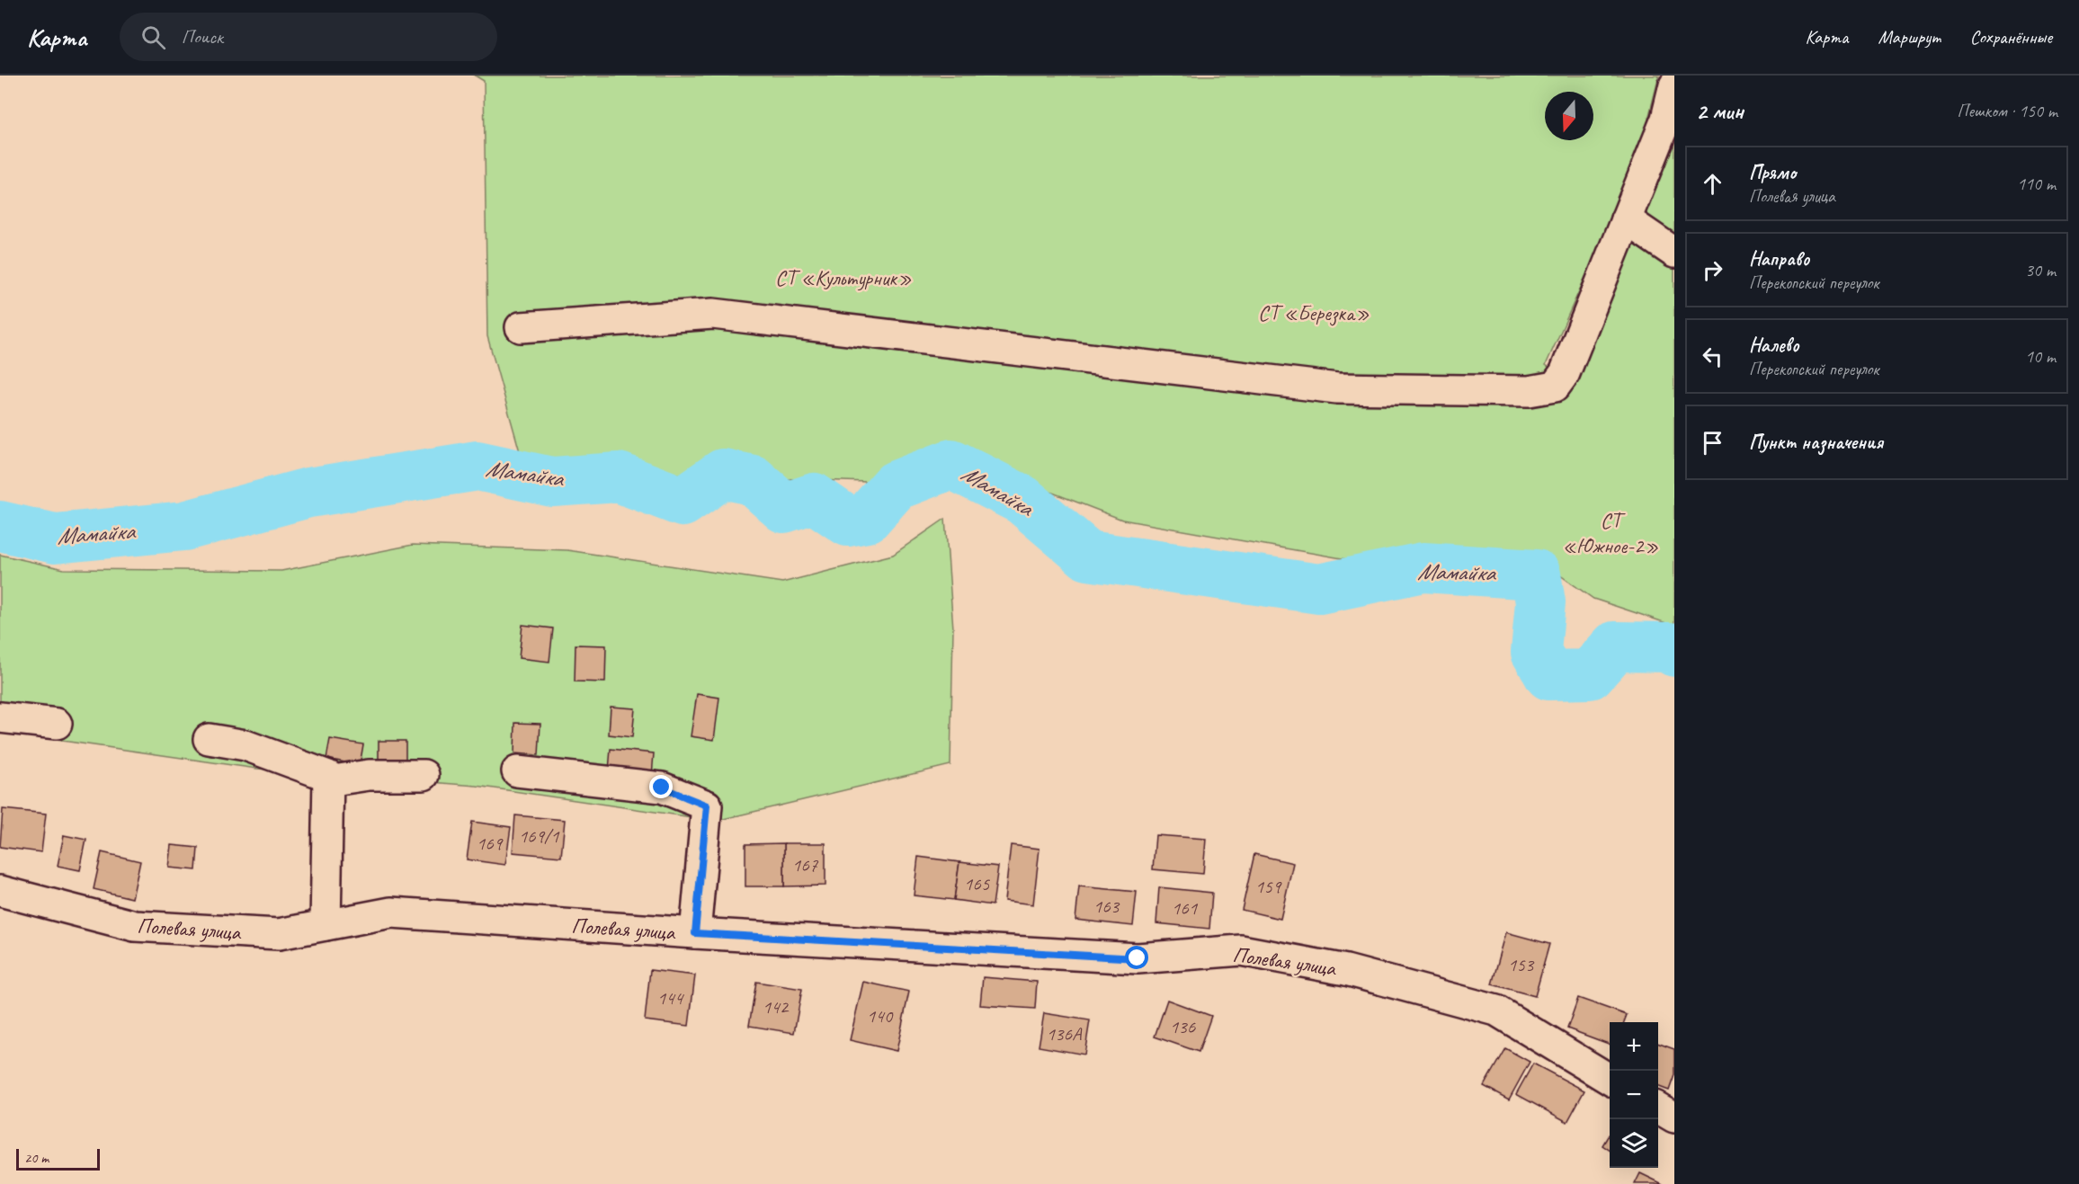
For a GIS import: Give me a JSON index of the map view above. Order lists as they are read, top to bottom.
{
  "streets": {
    "street": ["Полевая улица"]
  },
  "water": ["Мамайка"],
  "parks": ["СТ «Культурник»", "СТ «Березка»", "СТ «Южное-2»"],
  "house_numbers": [
    "169/1",
    "169",
    "167",
    "165",
    "159",
    "163",
    "161",
    "153",
    "144",
    "142",
    "140",
    "136",
    "136А"
  ],
  "scale_bar": "20 m",
  "north": "bottom",
  "page": {
    "header": "Карта",
    "search": "Поиск",
    "nav": ["Карта", "Маршрут", "Сохранённые"],
    "heading": ["2 мин", "Пешком · 150 m"],
    "list": [
      ["Прямо", "Полевая улица", "110 m"],
      ["Направо", "Перекопский переулок", "30 m"],
      ["Налево", "Перекопский переулок", "10 m"],
      "Пункт назначения"
    ],
    "map_buttons": ["+", "−"],
    "scale": "20 m"
  }
}
